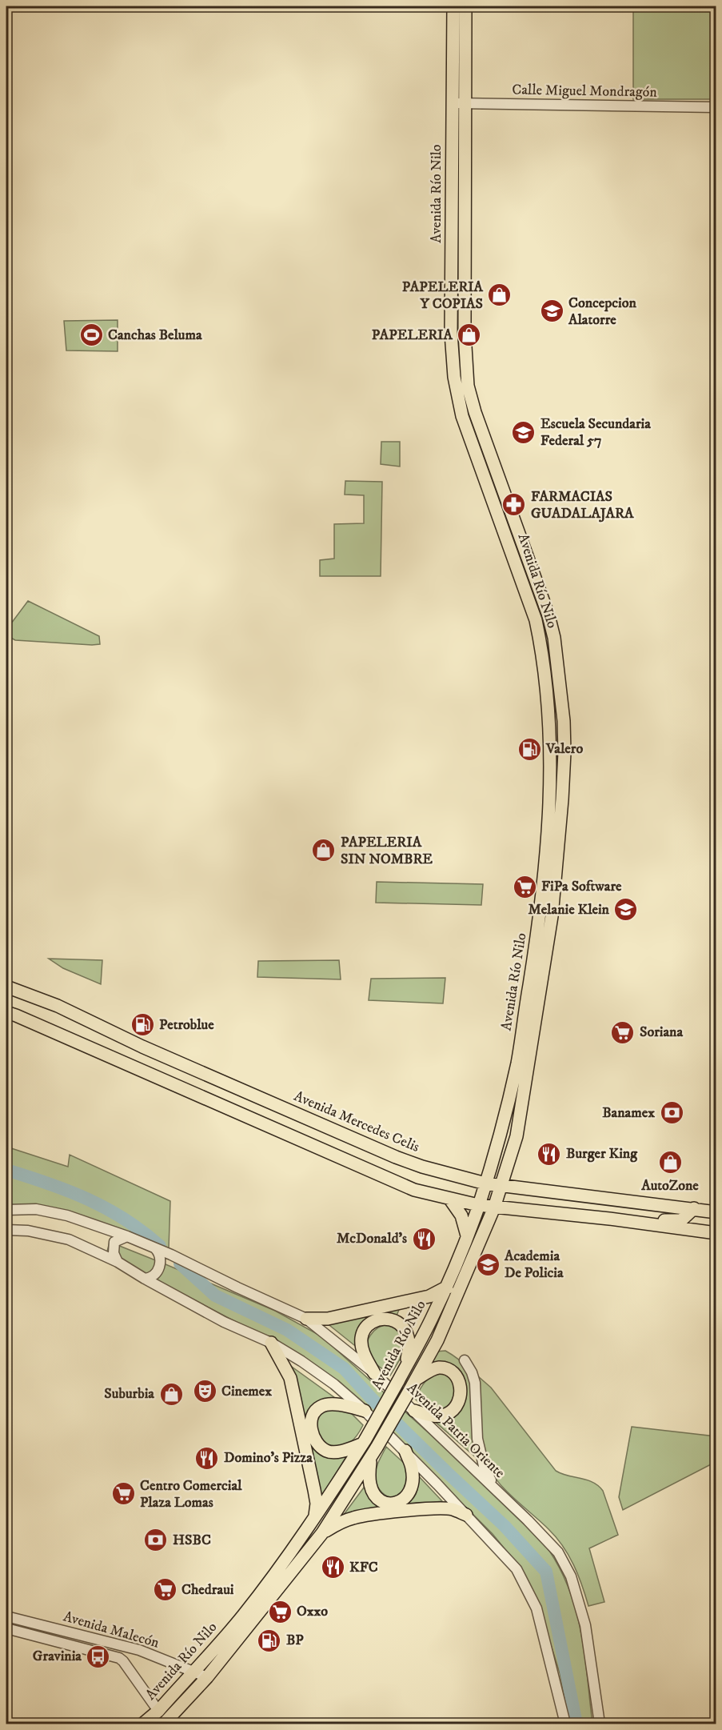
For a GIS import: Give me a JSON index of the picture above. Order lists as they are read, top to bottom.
{
  "streets": {
    "main road": ["Avenida Río Nilo", "Avenida Mercedes Celis"],
    "street": ["Calle Miguel Mondragón", "Avenida Patria Oriente", "Avenida Malecón"]
  },
  "crossings": [
    ["Calle Miguel Mondragón", "Avenida Río Nilo"],
    ["Avenida Río Nilo", "Avenida Mercedes Celis"],
    ["Avenida Río Nilo", "Avenida Malecón"]
  ],
  "places": {
    "shop": [
      "PAPELERIA Y COPIAS",
      "PAPELERIA",
      "PAPELERIA SIN NOMBRE",
      "AutoZone",
      "Suburbia"
    ],
    "school or university": [
      "Concepcion Alatorre",
      "Escuela Secundaria Federal 57",
      "Melanie Klein",
      "Academia De Policia"
    ],
    "sports": ["Canchas Beluma"],
    "pharmacy": ["FARMACIAS GUADALAJARA"],
    "fuel station": ["Valero", "Petroblue", "BP"],
    "supermarket": [
      "FiPa Software",
      "Soriana",
      "Centro Comercial Plaza Lomas",
      "Chedraui",
      "Oxxo"
    ],
    "bank": ["Banamex", "HSBC"],
    "restaurant": [
      "Burger King",
      "McDonald's",
      "Domino's Pizza",
      "KFC"
    ],
    "theatre": ["Cinemex"],
    "bus stop": ["Gravinia"]
  }
}
